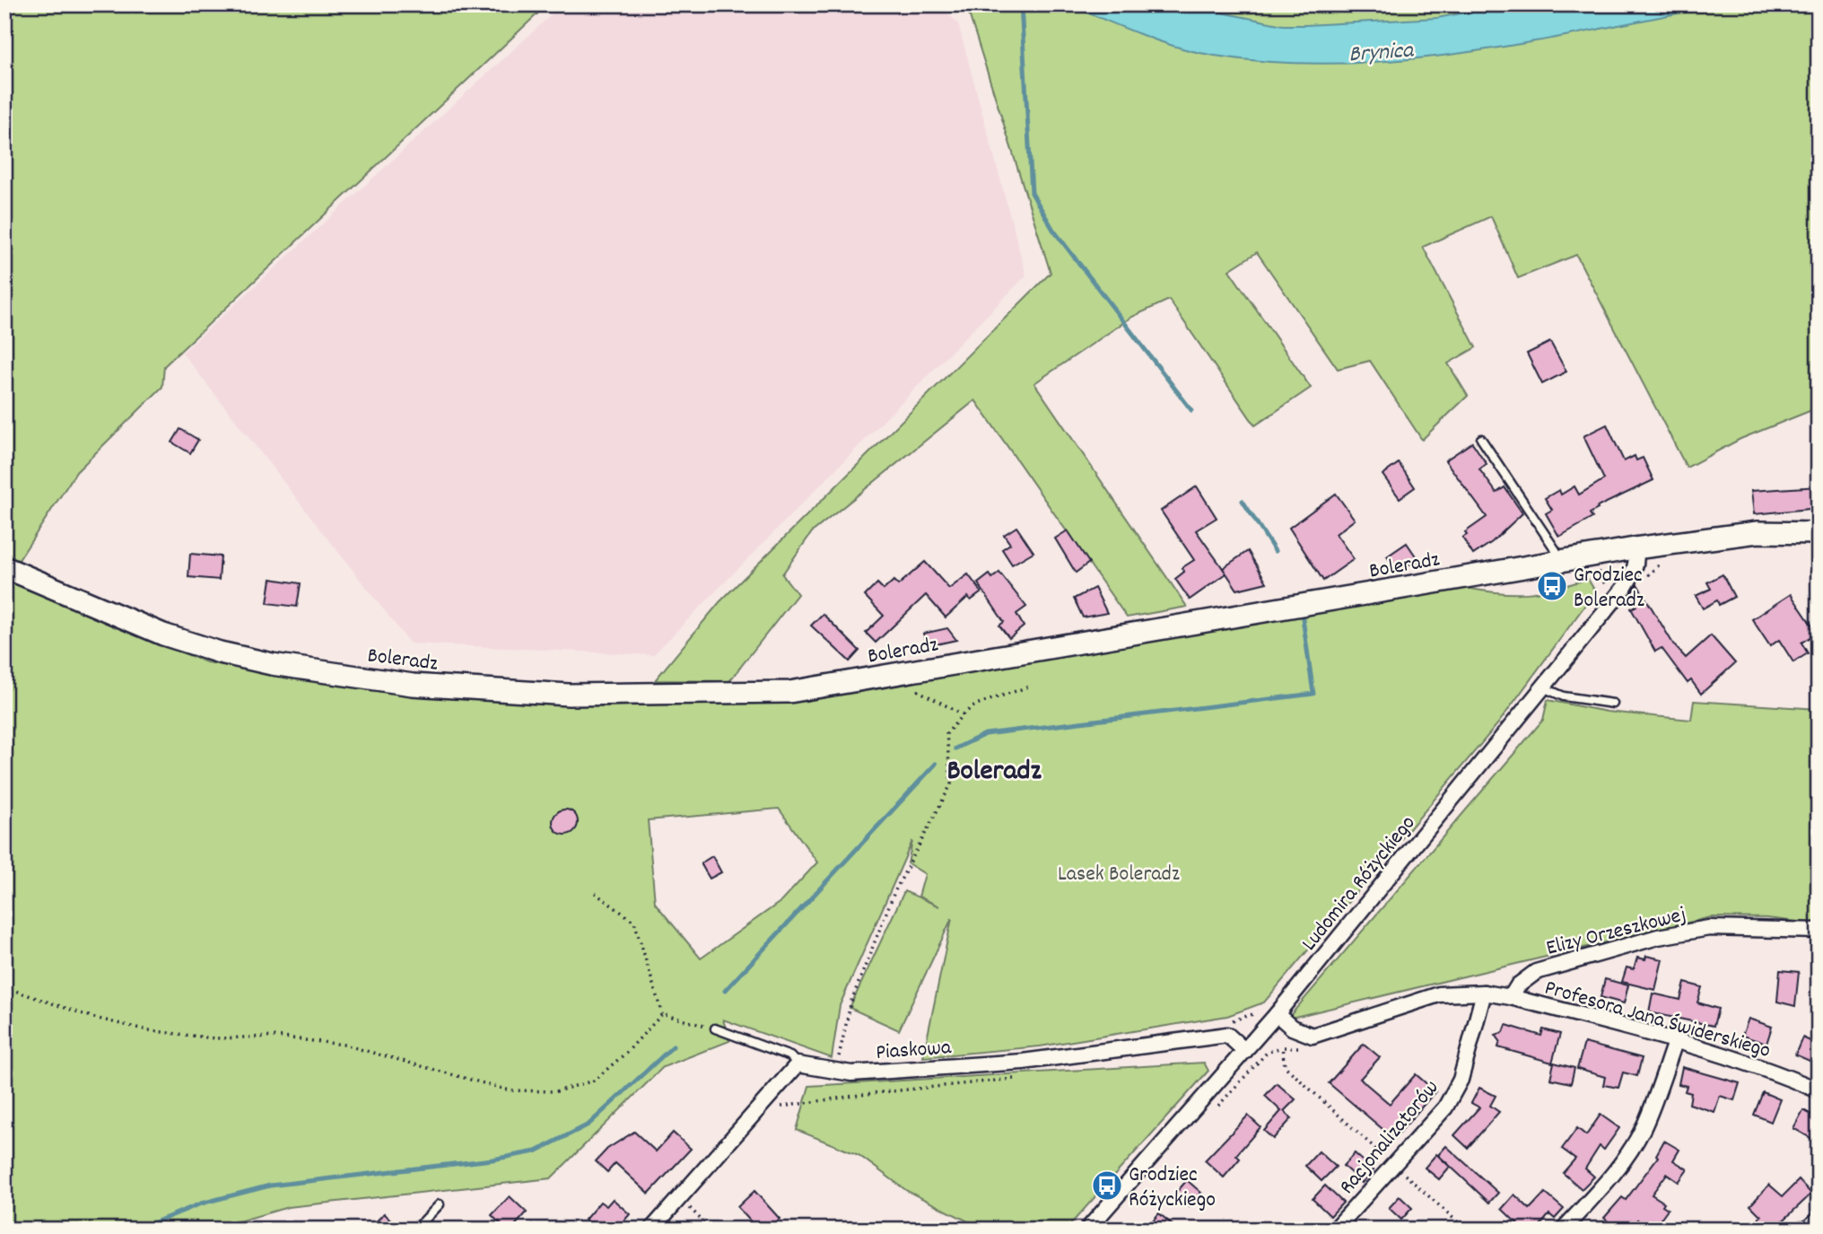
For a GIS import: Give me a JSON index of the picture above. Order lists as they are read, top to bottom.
{
  "streets": {
    "street": [
      "Boleradz",
      "Ludomira Różyckiego",
      "Elizy Orzeszkowej",
      "Profesora Jana Świderskiego",
      "Piaskowa",
      "Racjonalizatorów"
    ]
  },
  "crossings": [
    ["Boleradz", "Ludomira Różyckiego"],
    ["Ludomira Różyckiego", "Piaskowa"],
    ["Elizy Orzeszkowej", "Profesora Jana Świderskiego"],
    ["Profesora Jana Świderskiego", "Racjonalizatorów"]
  ],
  "districts": ["Boleradz"],
  "water": ["Brynica"],
  "parks": ["Lasek Boleradz"],
  "places": {
    "bus stop": ["Grodziec Boleradz", "Grodziec Różyckiego"]
  }
}
